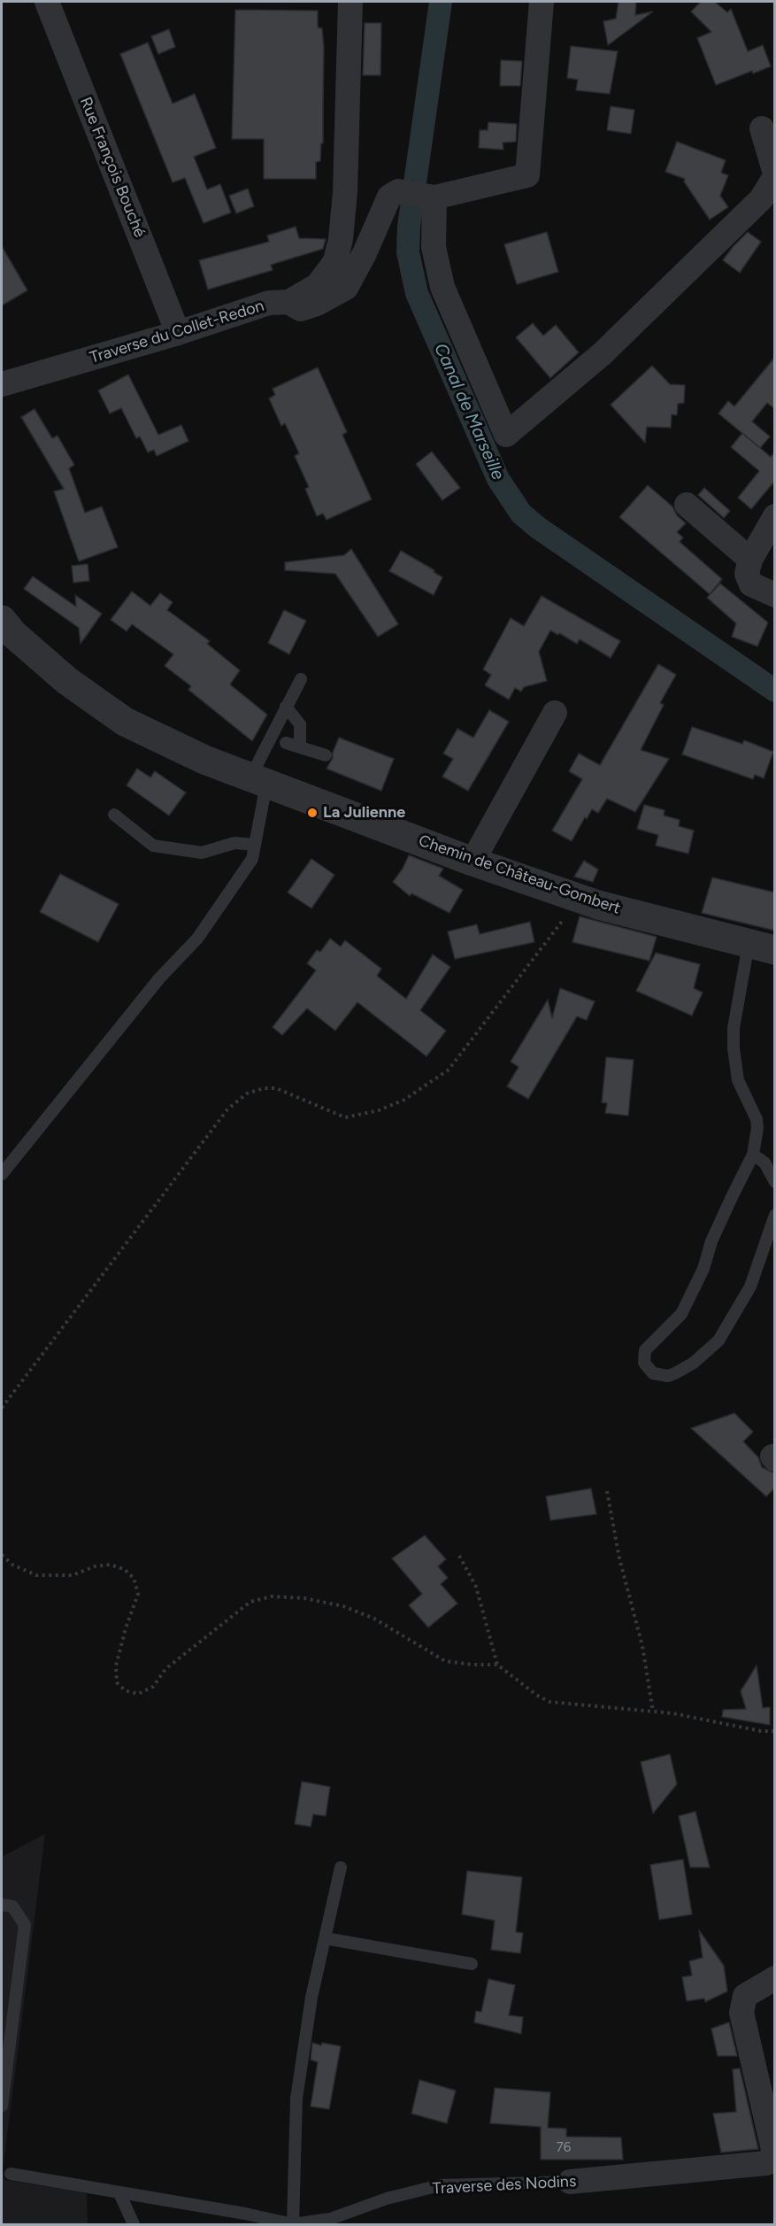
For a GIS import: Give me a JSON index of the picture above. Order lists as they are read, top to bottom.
{
  "streets": {
    "street": [
      "Rue François Bouché",
      "Traverse du Collet-Redon",
      "Chemin de Château-Gombert",
      "Traverse des Nodins"
    ]
  },
  "crossings": [
    ["Rue François Bouché", "Traverse du Collet-Redon"]
  ],
  "water": ["Canal de Marseille"],
  "places": ["La Julienne"],
  "house_numbers": ["76"]
}
